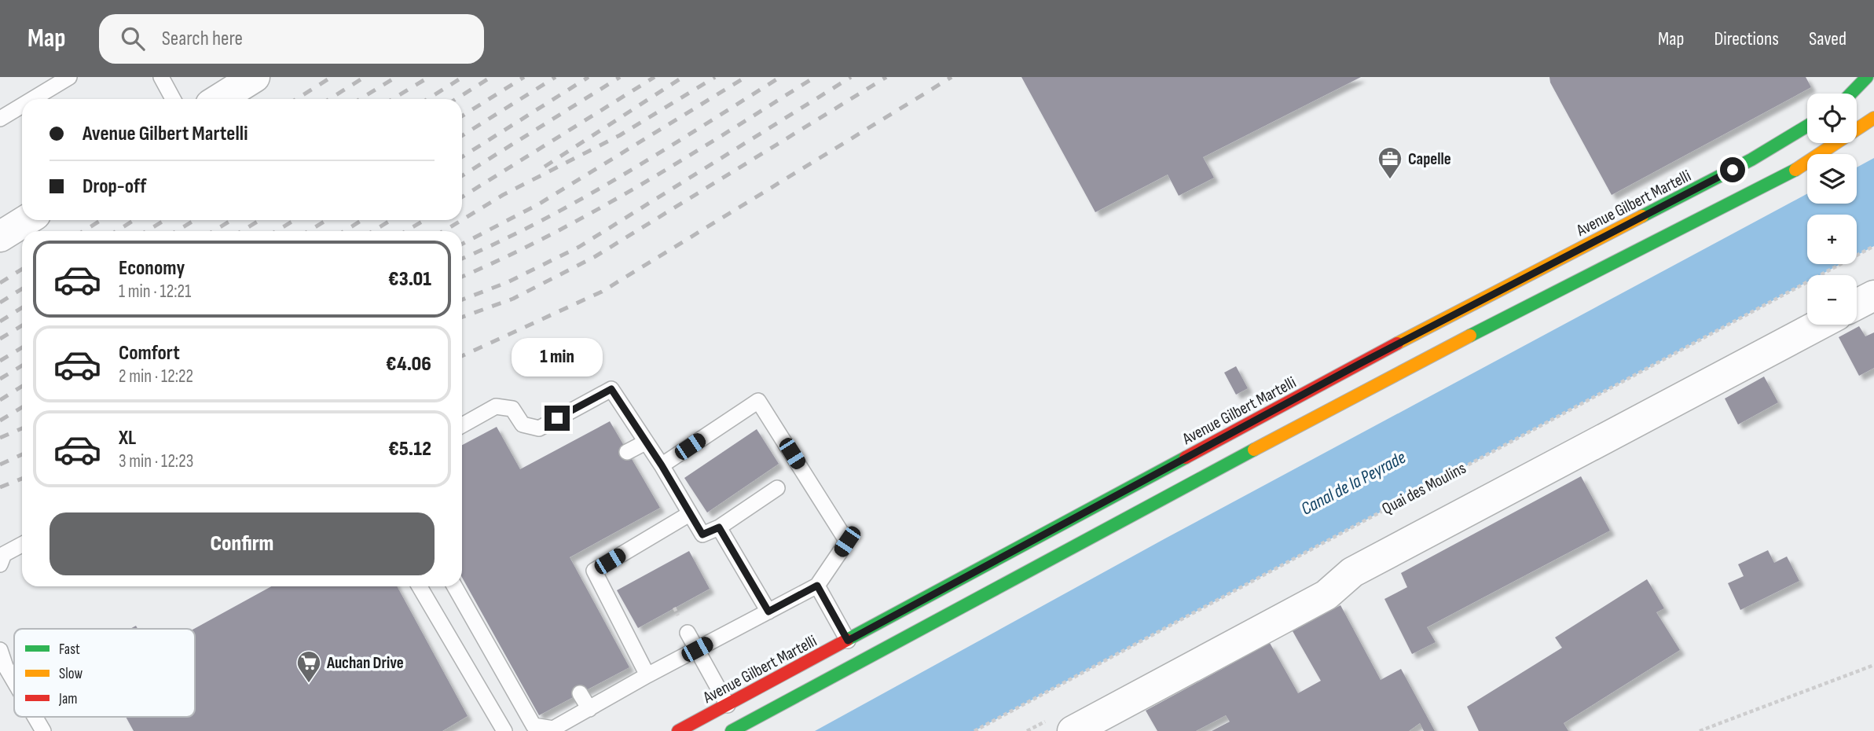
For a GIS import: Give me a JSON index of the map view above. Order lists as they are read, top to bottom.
{
  "streets": {
    "main road": ["Avenue Gilbert Martelli"],
    "path": ["Quai des Moulins"]
  },
  "water": ["Canal de la Peyrade"],
  "places": {
    "office": ["Capelle"],
    "supermarket": ["Auchan Drive"]
  },
  "legend": ["Fast", "Slow", "Jam"],
  "page": {
    "header": "Map",
    "search": "Search here",
    "nav": ["Map", "Directions", "Saved"],
    "map_buttons": ["+", "−"],
    "banner": ["Avenue Gilbert Martelli", "Drop-off"],
    "list": [
      {
        "name": "Economy",
        "note": "1 min · 12:21",
        "value": "€3.01"
      },
      {
        "name": "Comfort",
        "note": "2 min · 12:22",
        "value": "€4.06"
      },
      {
        "name": "XL",
        "note": "3 min · 12:23",
        "value": "€5.12"
      }
    ],
    "bubble": "1 min",
    "buttons": "Confirm"
  }
}
